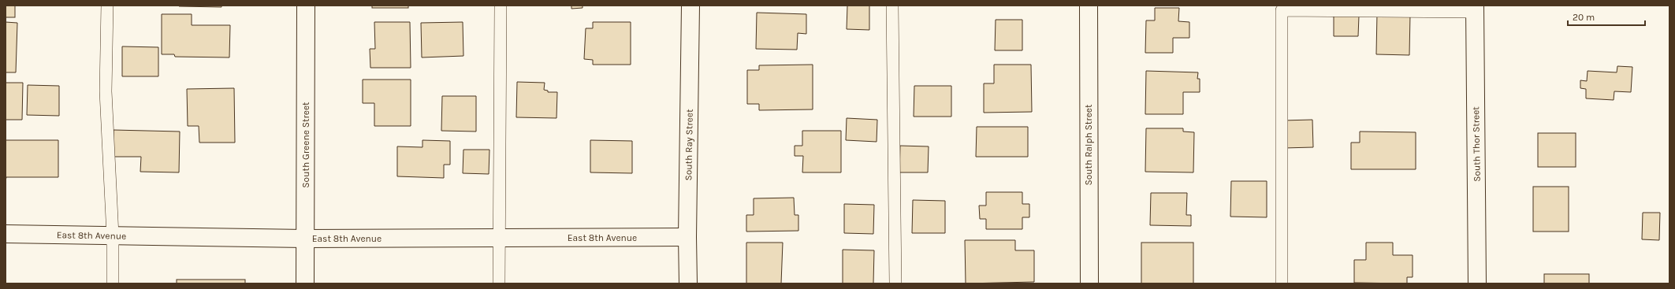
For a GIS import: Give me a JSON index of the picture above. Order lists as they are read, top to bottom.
{
  "streets": {
    "street": [
      "South Thor Street",
      "South Greene Street",
      "South Ray Street",
      "South Ralph Street",
      "East 8th Avenue"
    ]
  },
  "crossings": [
    ["South Greene Street", "East 8th Avenue"],
    ["South Ray Street", "East 8th Avenue"]
  ],
  "scale_bar": "20 m"
}
